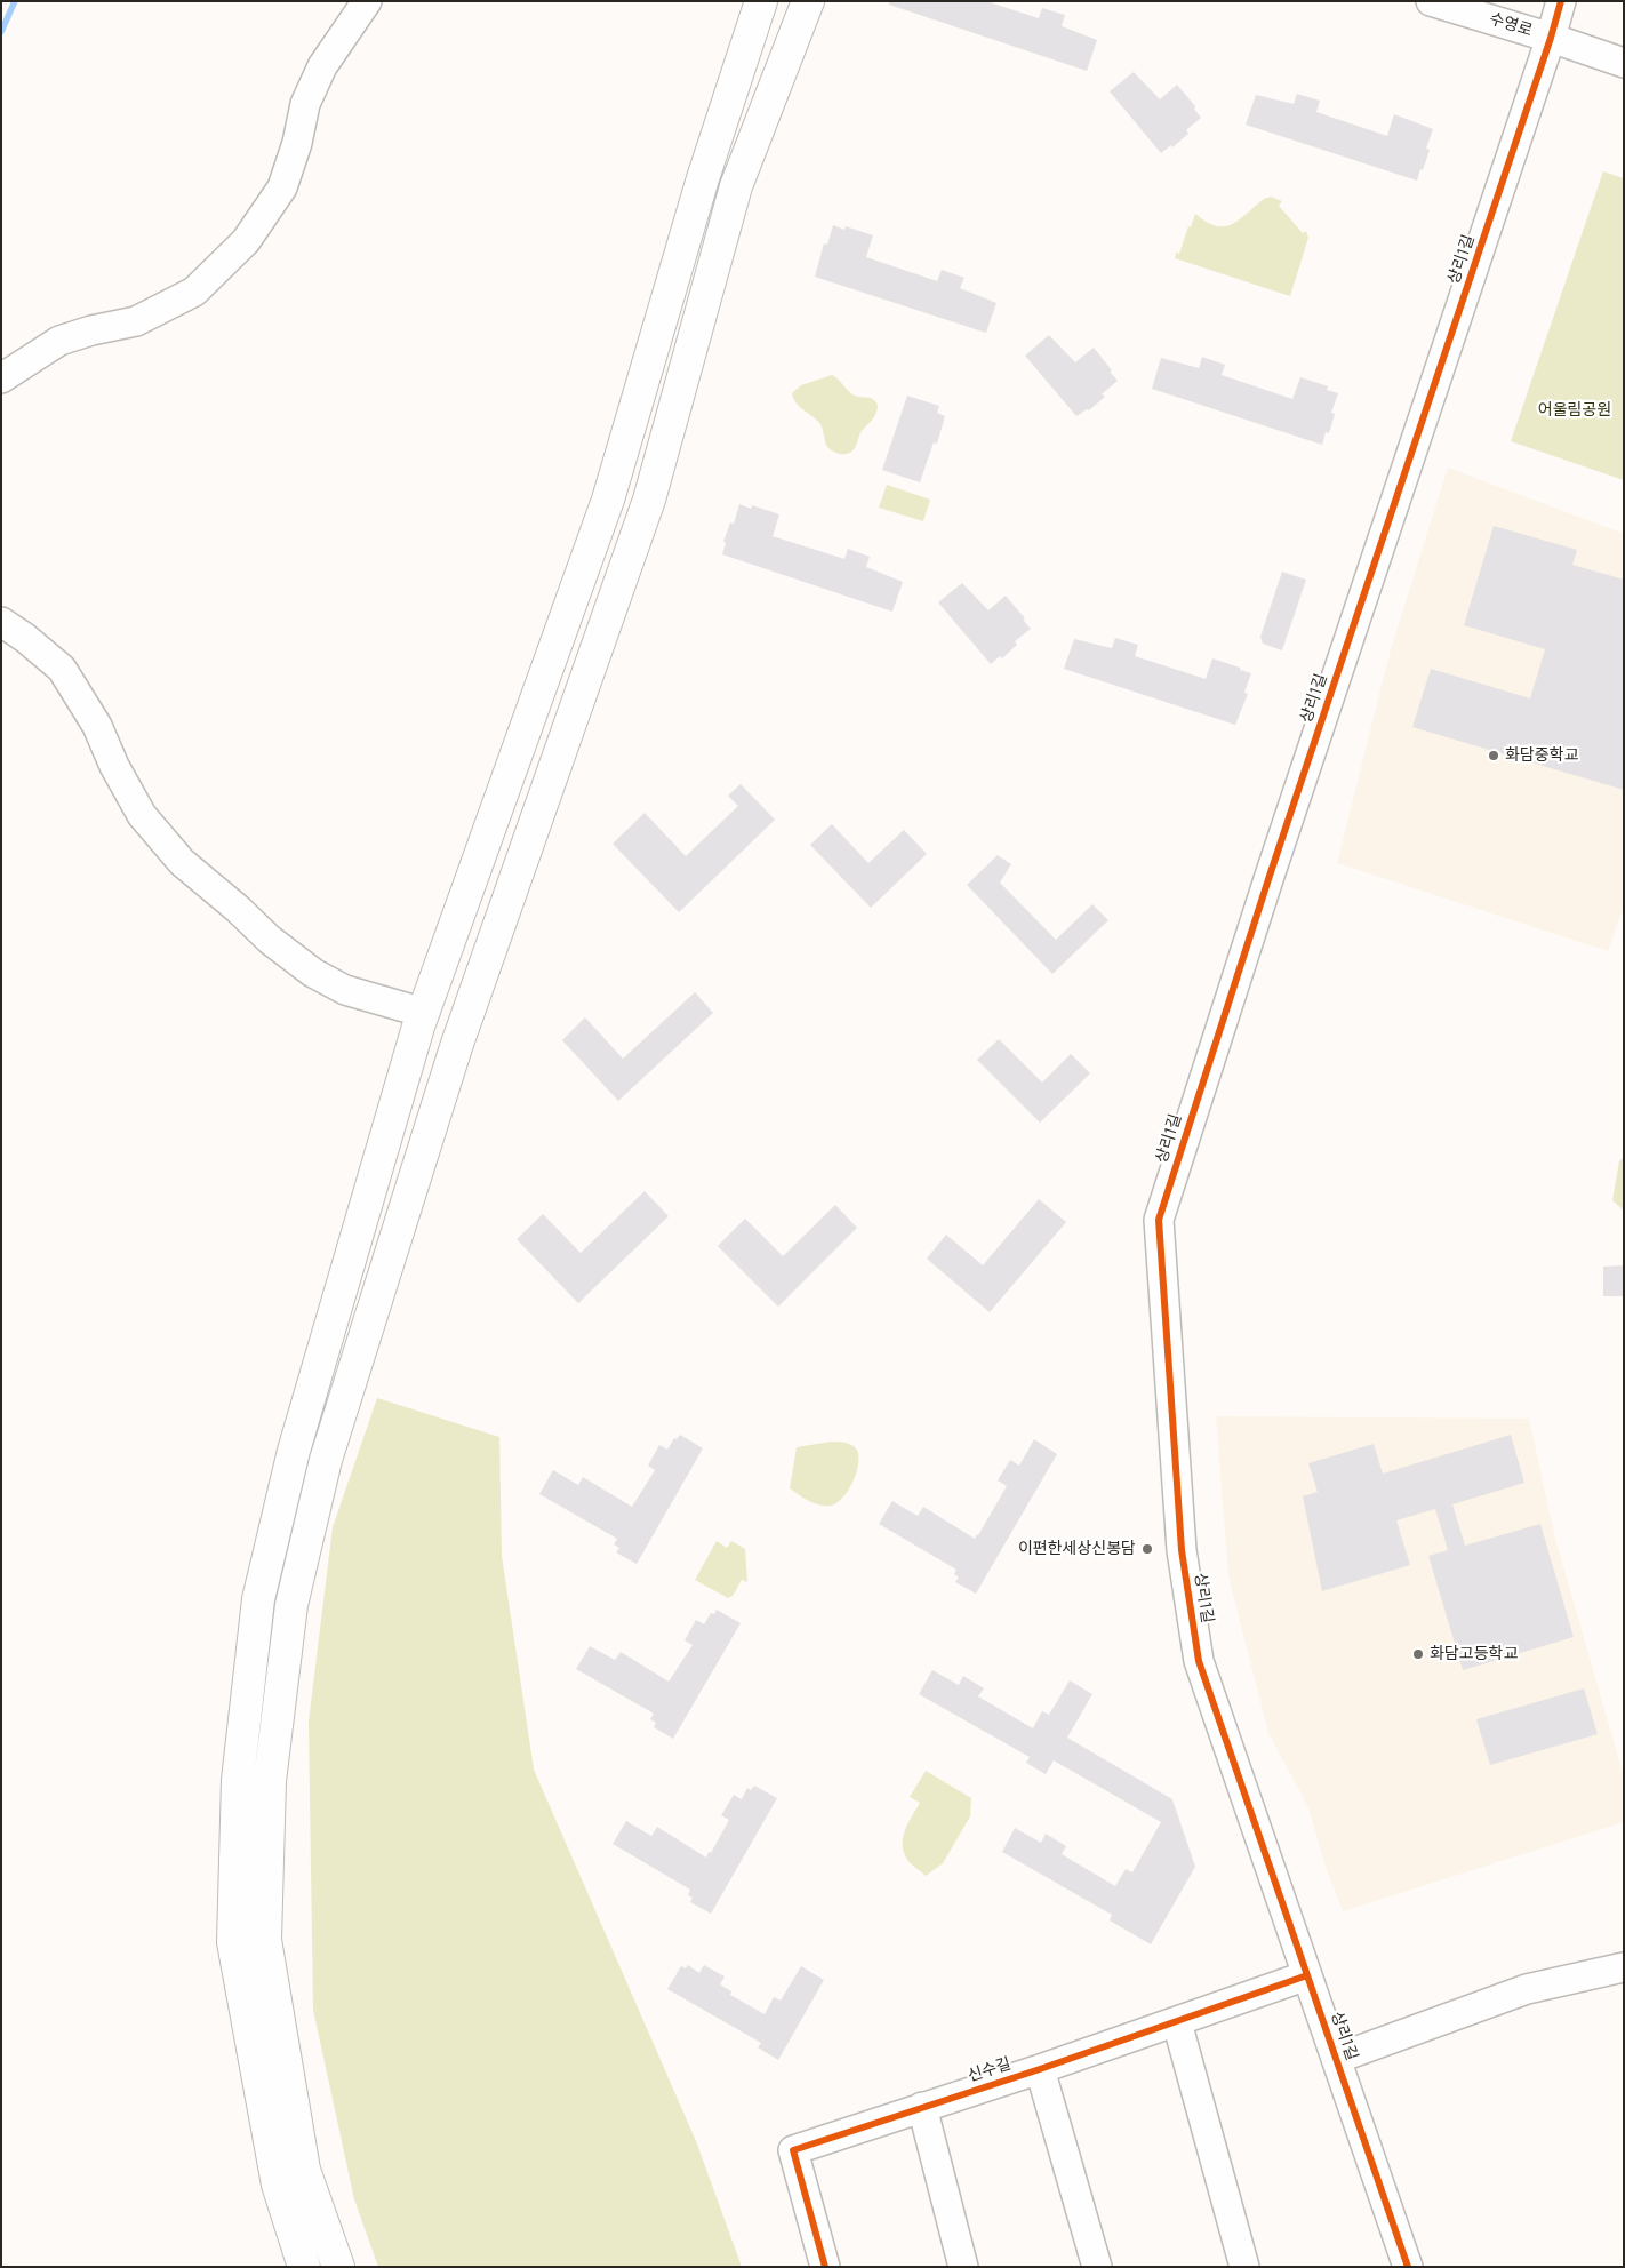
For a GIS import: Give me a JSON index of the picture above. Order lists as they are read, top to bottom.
{
  "streets": {
    "street": ["수영로", "상리1길", "신수길"]
  },
  "crossings": [
    ["수영로", "상리1길"],
    ["상리1길", "신수길"]
  ],
  "parks": ["어울림공원"],
  "places": ["화담중학교", "이편한세상신봉담", "화담고등학교"]
}
